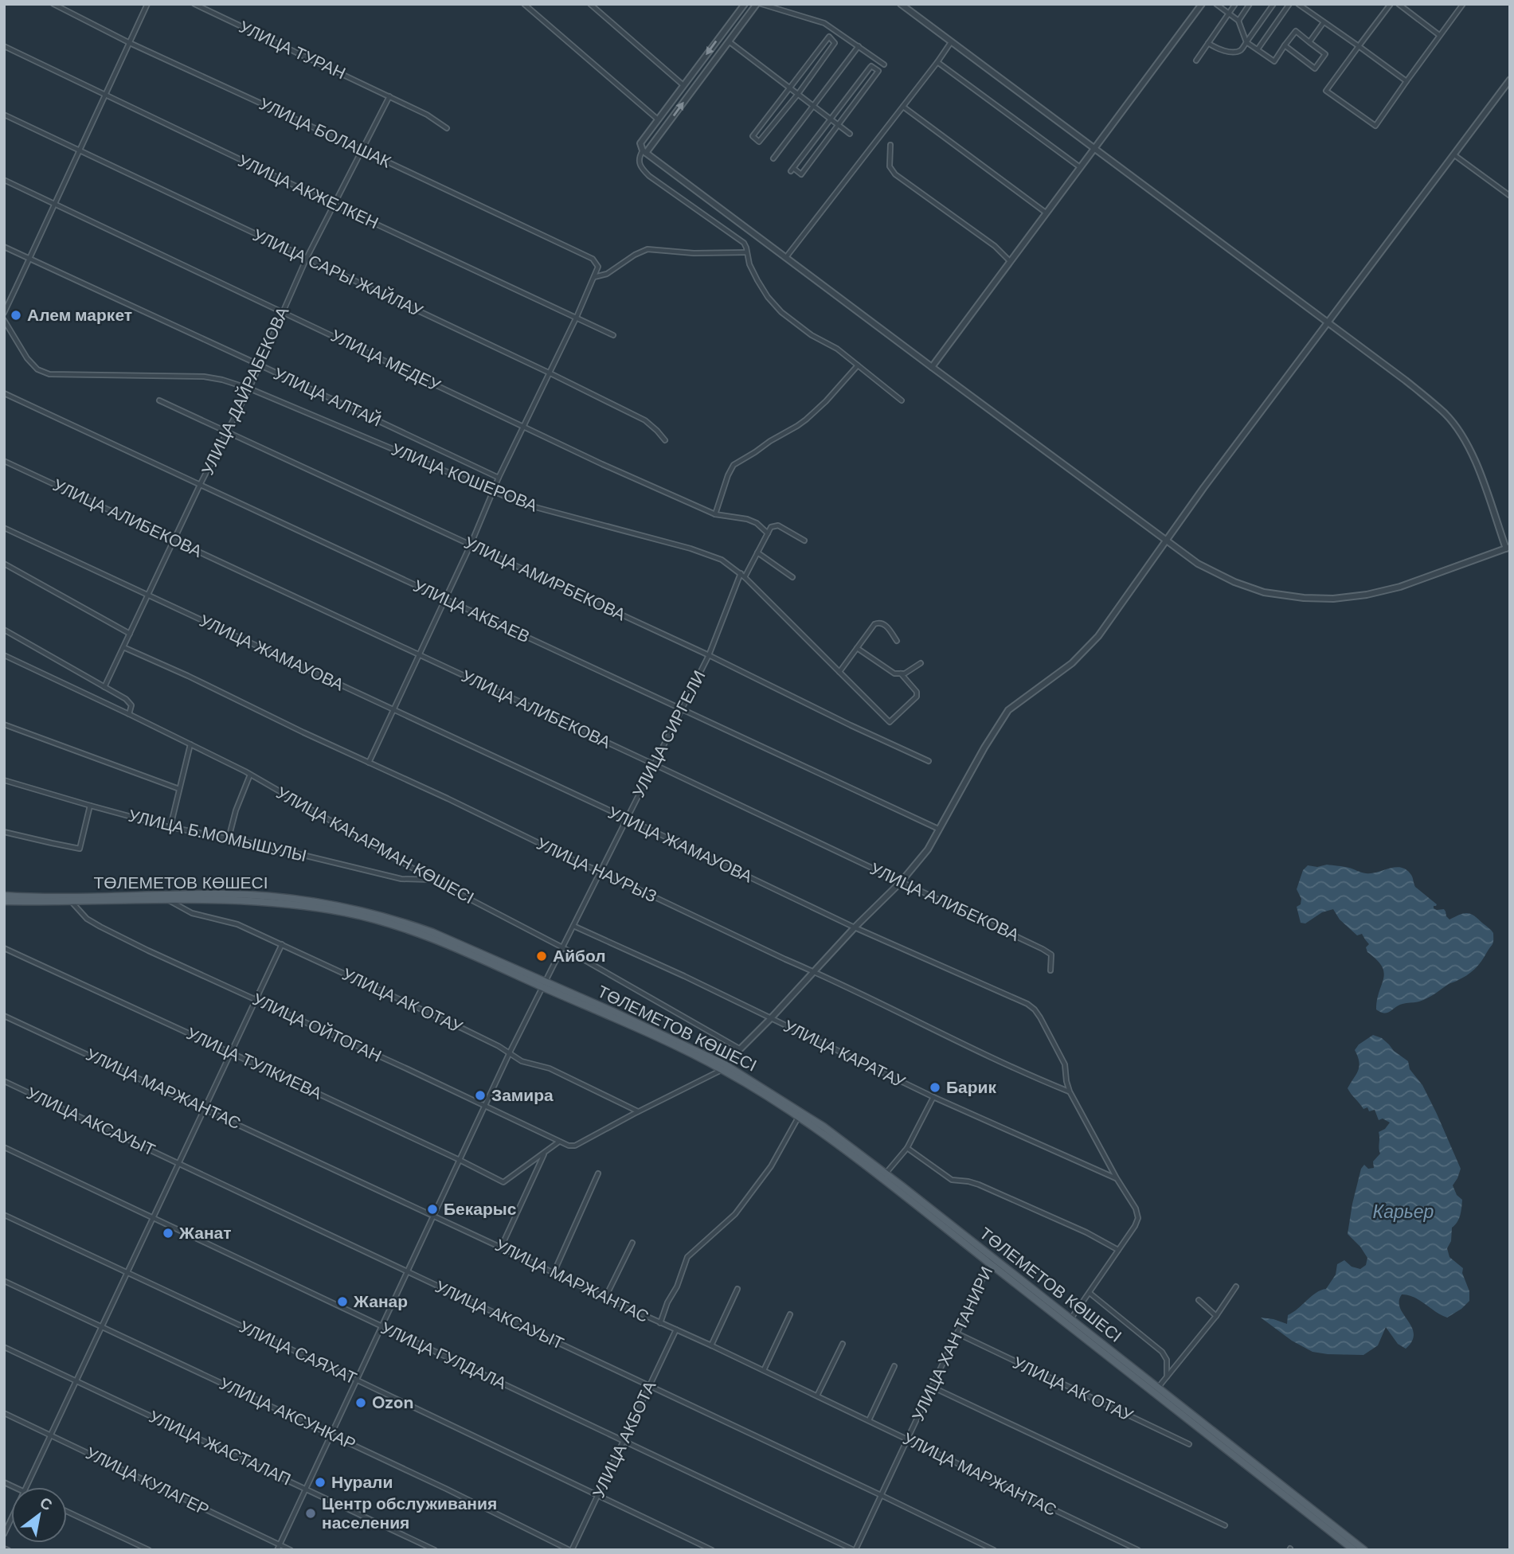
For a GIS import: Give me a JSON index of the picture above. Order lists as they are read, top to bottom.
{
  "streets": {
    "main road": ["ТӨЛЕМЕТОВ КӨШЕСІ"],
    "street": [
      "УЛИЦА ТУРАН",
      "УЛИЦА БОЛАШАК",
      "УЛИЦА АКЖЕЛКЕН",
      "УЛИЦА САРЫ ЖАЙЛАУ",
      "УЛИЦА МЕДЕУ",
      "УЛИЦА ДАЙРАБЕКОВА",
      "УЛИЦА АЛТАЙ",
      "УЛИЦА КОШЕРОВА",
      "УЛИЦА АЛИБЕКОВА",
      "УЛИЦА АМИРБЕКОВА",
      "УЛИЦА АКБАЕВ",
      "УЛИЦА ЖАМАУОВА",
      "УЛИЦА СИРГЕЛИ",
      "УЛИЦА Б.МОМЫШУЛЫ",
      "УЛИЦА КАҺАРМАН КӨШЕСІ",
      "УЛИЦА НАУРЫЗ",
      "УЛИЦА АК ОТАУ",
      "УЛИЦА ОЙТОГАН",
      "УЛИЦА КАРАТАУ",
      "УЛИЦА ТУЛКИЕВА",
      "УЛИЦА МАРЖАНТАС",
      "УЛИЦА АКСАУЫТ",
      "УЛИЦА ХАН ТАНИРИ",
      "УЛИЦА САЯХАТ",
      "УЛИЦА ГУЛДАЛА",
      "УЛИЦА АКСУНКАР",
      "УЛИЦА АКБОТА",
      "УЛИЦА ЖАСТАЛАП",
      "УЛИЦА КУЛАГЕР"
    ]
  },
  "crossings": [
    ["УЛИЦА ТУРАН", "УЛИЦА ДАЙРАБЕКОВА"],
    ["УЛИЦА БОЛАШАК", "УЛИЦА ДАЙРАБЕКОВА"],
    ["УЛИЦА АКЖЕЛКЕН", "УЛИЦА ДАЙРАБЕКОВА"],
    ["УЛИЦА САРЫ ЖАЙЛАУ", "УЛИЦА ДАЙРАБЕКОВА"],
    ["УЛИЦА МЕДЕУ", "УЛИЦА ДАЙРАБЕКОВА"],
    ["УЛИЦА ДАЙРАБЕКОВА", "УЛИЦА АЛТАЙ"],
    ["УЛИЦА ДАЙРАБЕКОВА", "УЛИЦА КОШЕРОВА"],
    ["УЛИЦА ДАЙРАБЕКОВА", "УЛИЦА АЛИБЕКОВА"],
    ["УЛИЦА ДАЙРАБЕКОВА", "УЛИЦА АМИРБЕКОВА"],
    ["УЛИЦА ДАЙРАБЕКОВА", "УЛИЦА АКБАЕВ"],
    ["УЛИЦА ДАЙРАБЕКОВА", "УЛИЦА ЖАМАУОВА"],
    ["УЛИЦА ДАЙРАБЕКОВА", "УЛИЦА НАУРЫЗ"],
    ["УЛИЦА КОШЕРОВА", "УЛИЦА СИРГЕЛИ"],
    ["УЛИЦА АЛИБЕКОВА", "УЛИЦА СИРГЕЛИ"],
    ["УЛИЦА АМИРБЕКОВА", "УЛИЦА СИРГЕЛИ"],
    ["УЛИЦА АКБАЕВ", "УЛИЦА СИРГЕЛИ"],
    ["УЛИЦА ЖАМАУОВА", "УЛИЦА СИРГЕЛИ"],
    ["УЛИЦА ЖАМАУОВА", "УЛИЦА НАУРЫЗ"],
    ["УЛИЦА ЖАМАУОВА", "ТӨЛЕМЕТОВ КӨШЕСІ"],
    ["УЛИЦА ЖАМАУОВА", "УЛИЦА КАРАТАУ"],
    ["УЛИЦА СИРГЕЛИ", "УЛИЦА КАҺАРМАН КӨШЕСІ"],
    ["УЛИЦА СИРГЕЛИ", "УЛИЦА НАУРЫЗ"],
    ["УЛИЦА СИРГЕЛИ", "ТӨЛЕМЕТОВ КӨШЕСІ"],
    ["УЛИЦА СИРГЕЛИ", "УЛИЦА АК ОТАУ"],
    ["УЛИЦА СИРГЕЛИ", "УЛИЦА ОЙТОГАН"],
    ["УЛИЦА СИРГЕЛИ", "УЛИЦА КАРАТАУ"],
    ["УЛИЦА СИРГЕЛИ", "УЛИЦА ТУЛКИЕВА"],
    ["УЛИЦА СИРГЕЛИ", "УЛИЦА МАРЖАНТАС"],
    ["УЛИЦА СИРГЕЛИ", "УЛИЦА АКСАУЫТ"],
    ["УЛИЦА СИРГЕЛИ", "УЛИЦА САЯХАТ"],
    ["УЛИЦА СИРГЕЛИ", "УЛИЦА ГУЛДАЛА"],
    ["УЛИЦА СИРГЕЛИ", "УЛИЦА АКСУНКАР"],
    ["УЛИЦА СИРГЕЛИ", "УЛИЦА ЖАСТАЛАП"],
    ["УЛИЦА СИРГЕЛИ", "УЛИЦА КУЛАГЕР"],
    ["УЛИЦА Б.МОМЫШУЛЫ", "УЛИЦА КАҺАРМАН КӨШЕСІ"],
    ["ТӨЛЕМЕТОВ КӨШЕСІ", "УЛИЦА АК ОТАУ"],
    ["ТӨЛЕМЕТОВ КӨШЕСІ", "УЛИЦА ОЙТОГАН"],
    ["ТӨЛЕМЕТОВ КӨШЕСІ", "УЛИЦА ХАН ТАНИРИ"],
    ["УЛИЦА АК ОТАУ", "УЛИЦА ОЙТОГАН"],
    ["УЛИЦА АК ОТАУ", "УЛИЦА ХАН ТАНИРИ"],
    ["УЛИЦА МАРЖАНТАС", "УЛИЦА ХАН ТАНИРИ"],
    ["УЛИЦА МАРЖАНТАС", "УЛИЦА АКБОТА"],
    ["УЛИЦА АКСАУЫТ", "УЛИЦА ХАН ТАНИРИ"],
    ["УЛИЦА АКСАУЫТ", "УЛИЦА АКБОТА"],
    ["УЛИЦА ХАН ТАНИРИ", "УЛИЦА ГУЛДАЛА"],
    ["УЛИЦА САЯХАТ", "УЛИЦА АКБОТА"],
    ["УЛИЦА ГУЛДАЛА", "УЛИЦА АКБОТА"],
    ["УЛИЦА АКСУНКАР", "УЛИЦА АКБОТА"]
  ],
  "water": ["Карьер"],
  "places": [
    "Алем маркет",
    "Айбол",
    "Барик",
    "Замира",
    "Бекарыс",
    "Жанат",
    "Жанар",
    "Ozon",
    "Нурали",
    "Центр обслуживания населения"
  ],
  "north": "top right"
}
